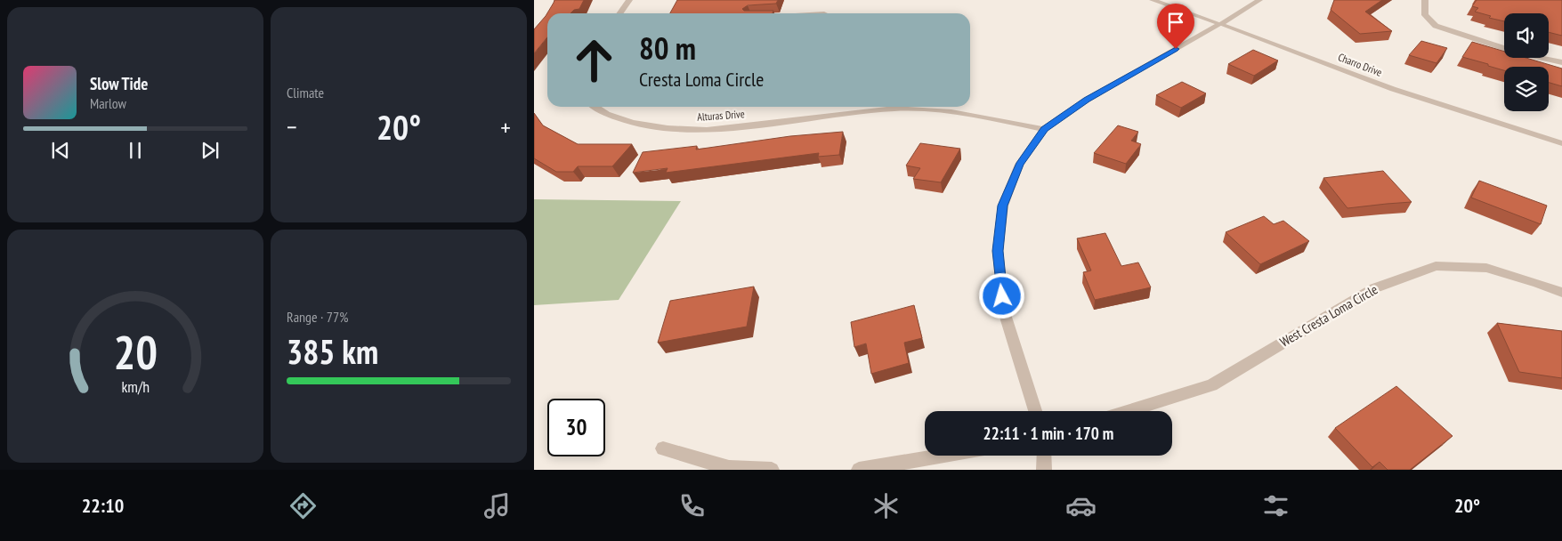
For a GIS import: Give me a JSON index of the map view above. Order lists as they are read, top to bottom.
{
  "streets": {
    "street": ["Charro Drive", "Alturas Drive", "West Cresta Loma Circle"]
  },
  "page": {
    "tile": [
      "Climate",
      ["Range · 77%", "385 km"]
    ],
    "turn": ["80 m", "Cresta Loma Circle"],
    "song": ["Slow Tide", "Marlow"],
    "heat": ["−", "20°", "+"],
    "limit": "30",
    "trip": "22:11 · 1 min · 170 m",
    "tabs": ["22:10", "20°"],
    "gauge": ["20", "km/h"]
  }
}
